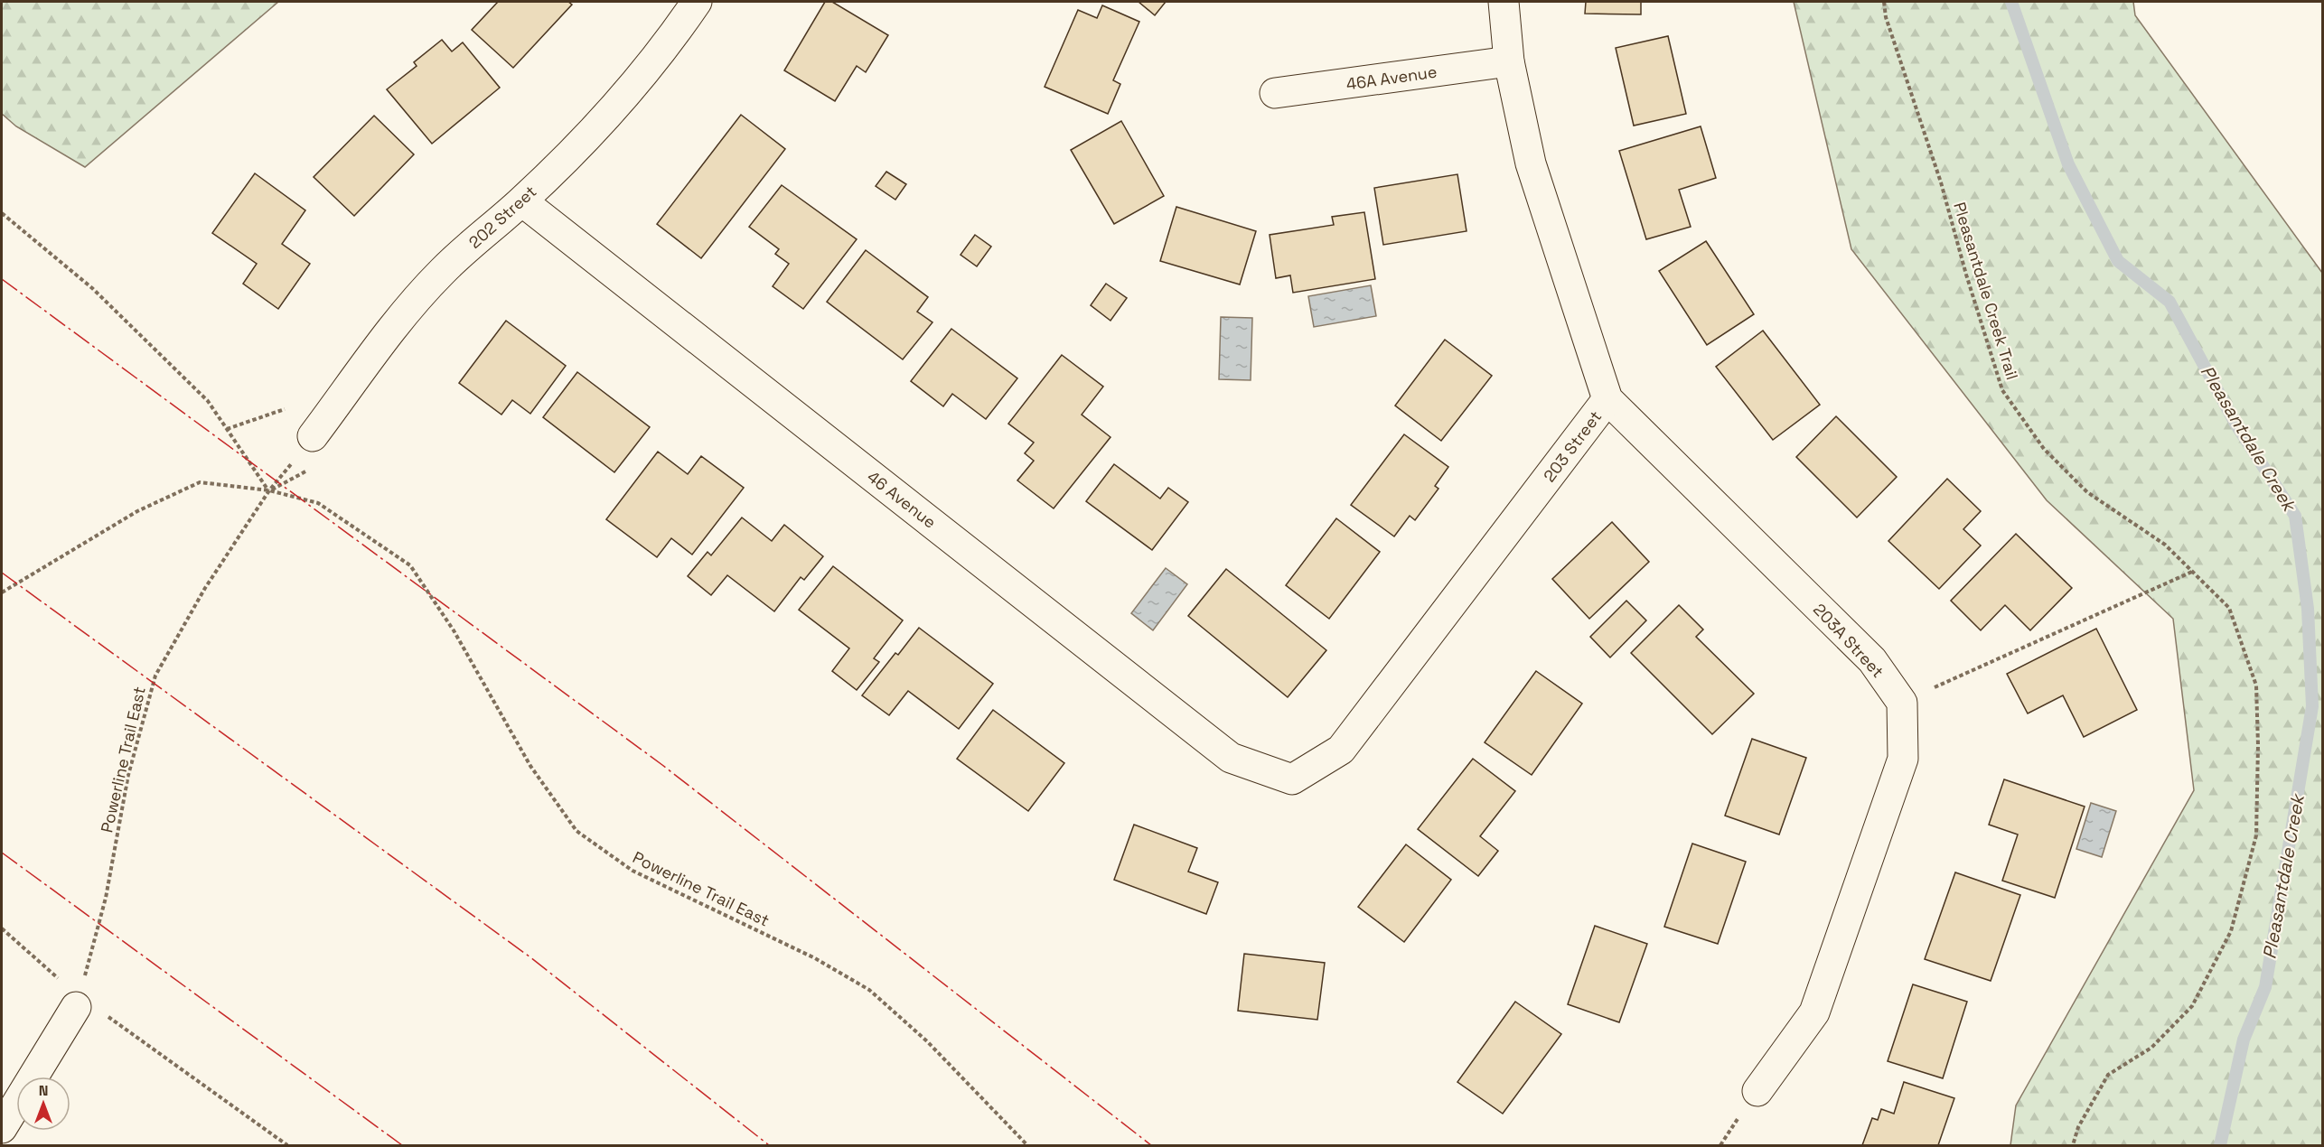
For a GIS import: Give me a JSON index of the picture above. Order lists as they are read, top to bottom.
{
  "streets": {
    "street": [
      "46A Avenue",
      "202 Street",
      "203 Street",
      "46 Avenue",
      "203A Street"
    ],
    "path": ["Pleasantdale Creek Trail", "Powerline Trail East"]
  },
  "crossings": [
    ["46A Avenue", "203 Street"],
    ["202 Street", "46 Avenue"],
    ["203 Street", "46 Avenue"],
    ["203 Street", "203A Street"]
  ],
  "water": ["Pleasantdale Creek"],
  "north": "top"
}
